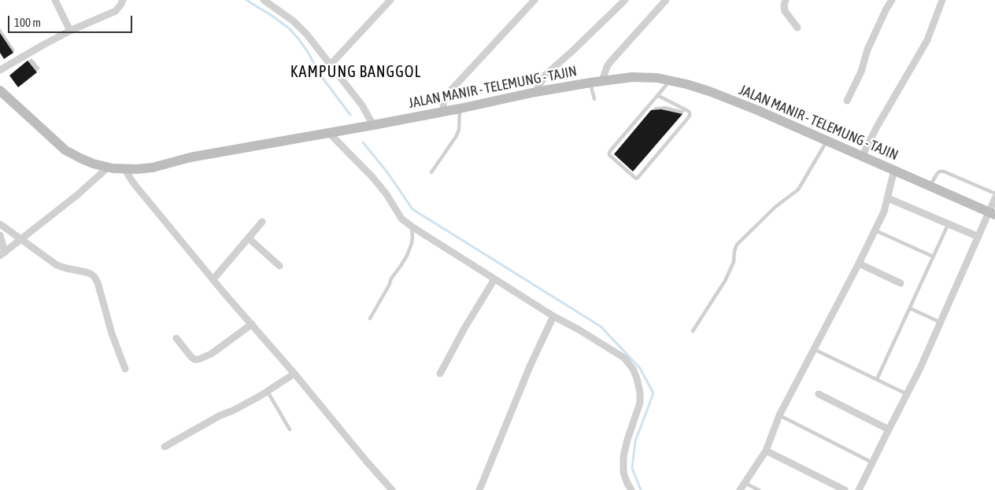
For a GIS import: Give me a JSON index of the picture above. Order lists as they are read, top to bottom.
{
  "streets": {
    "main road": ["JALAN MANIR - TELEMUNG - TAJIN"]
  },
  "districts": ["KAMPUNG BANGGOL"],
  "scale_bar": "100 m"
}
